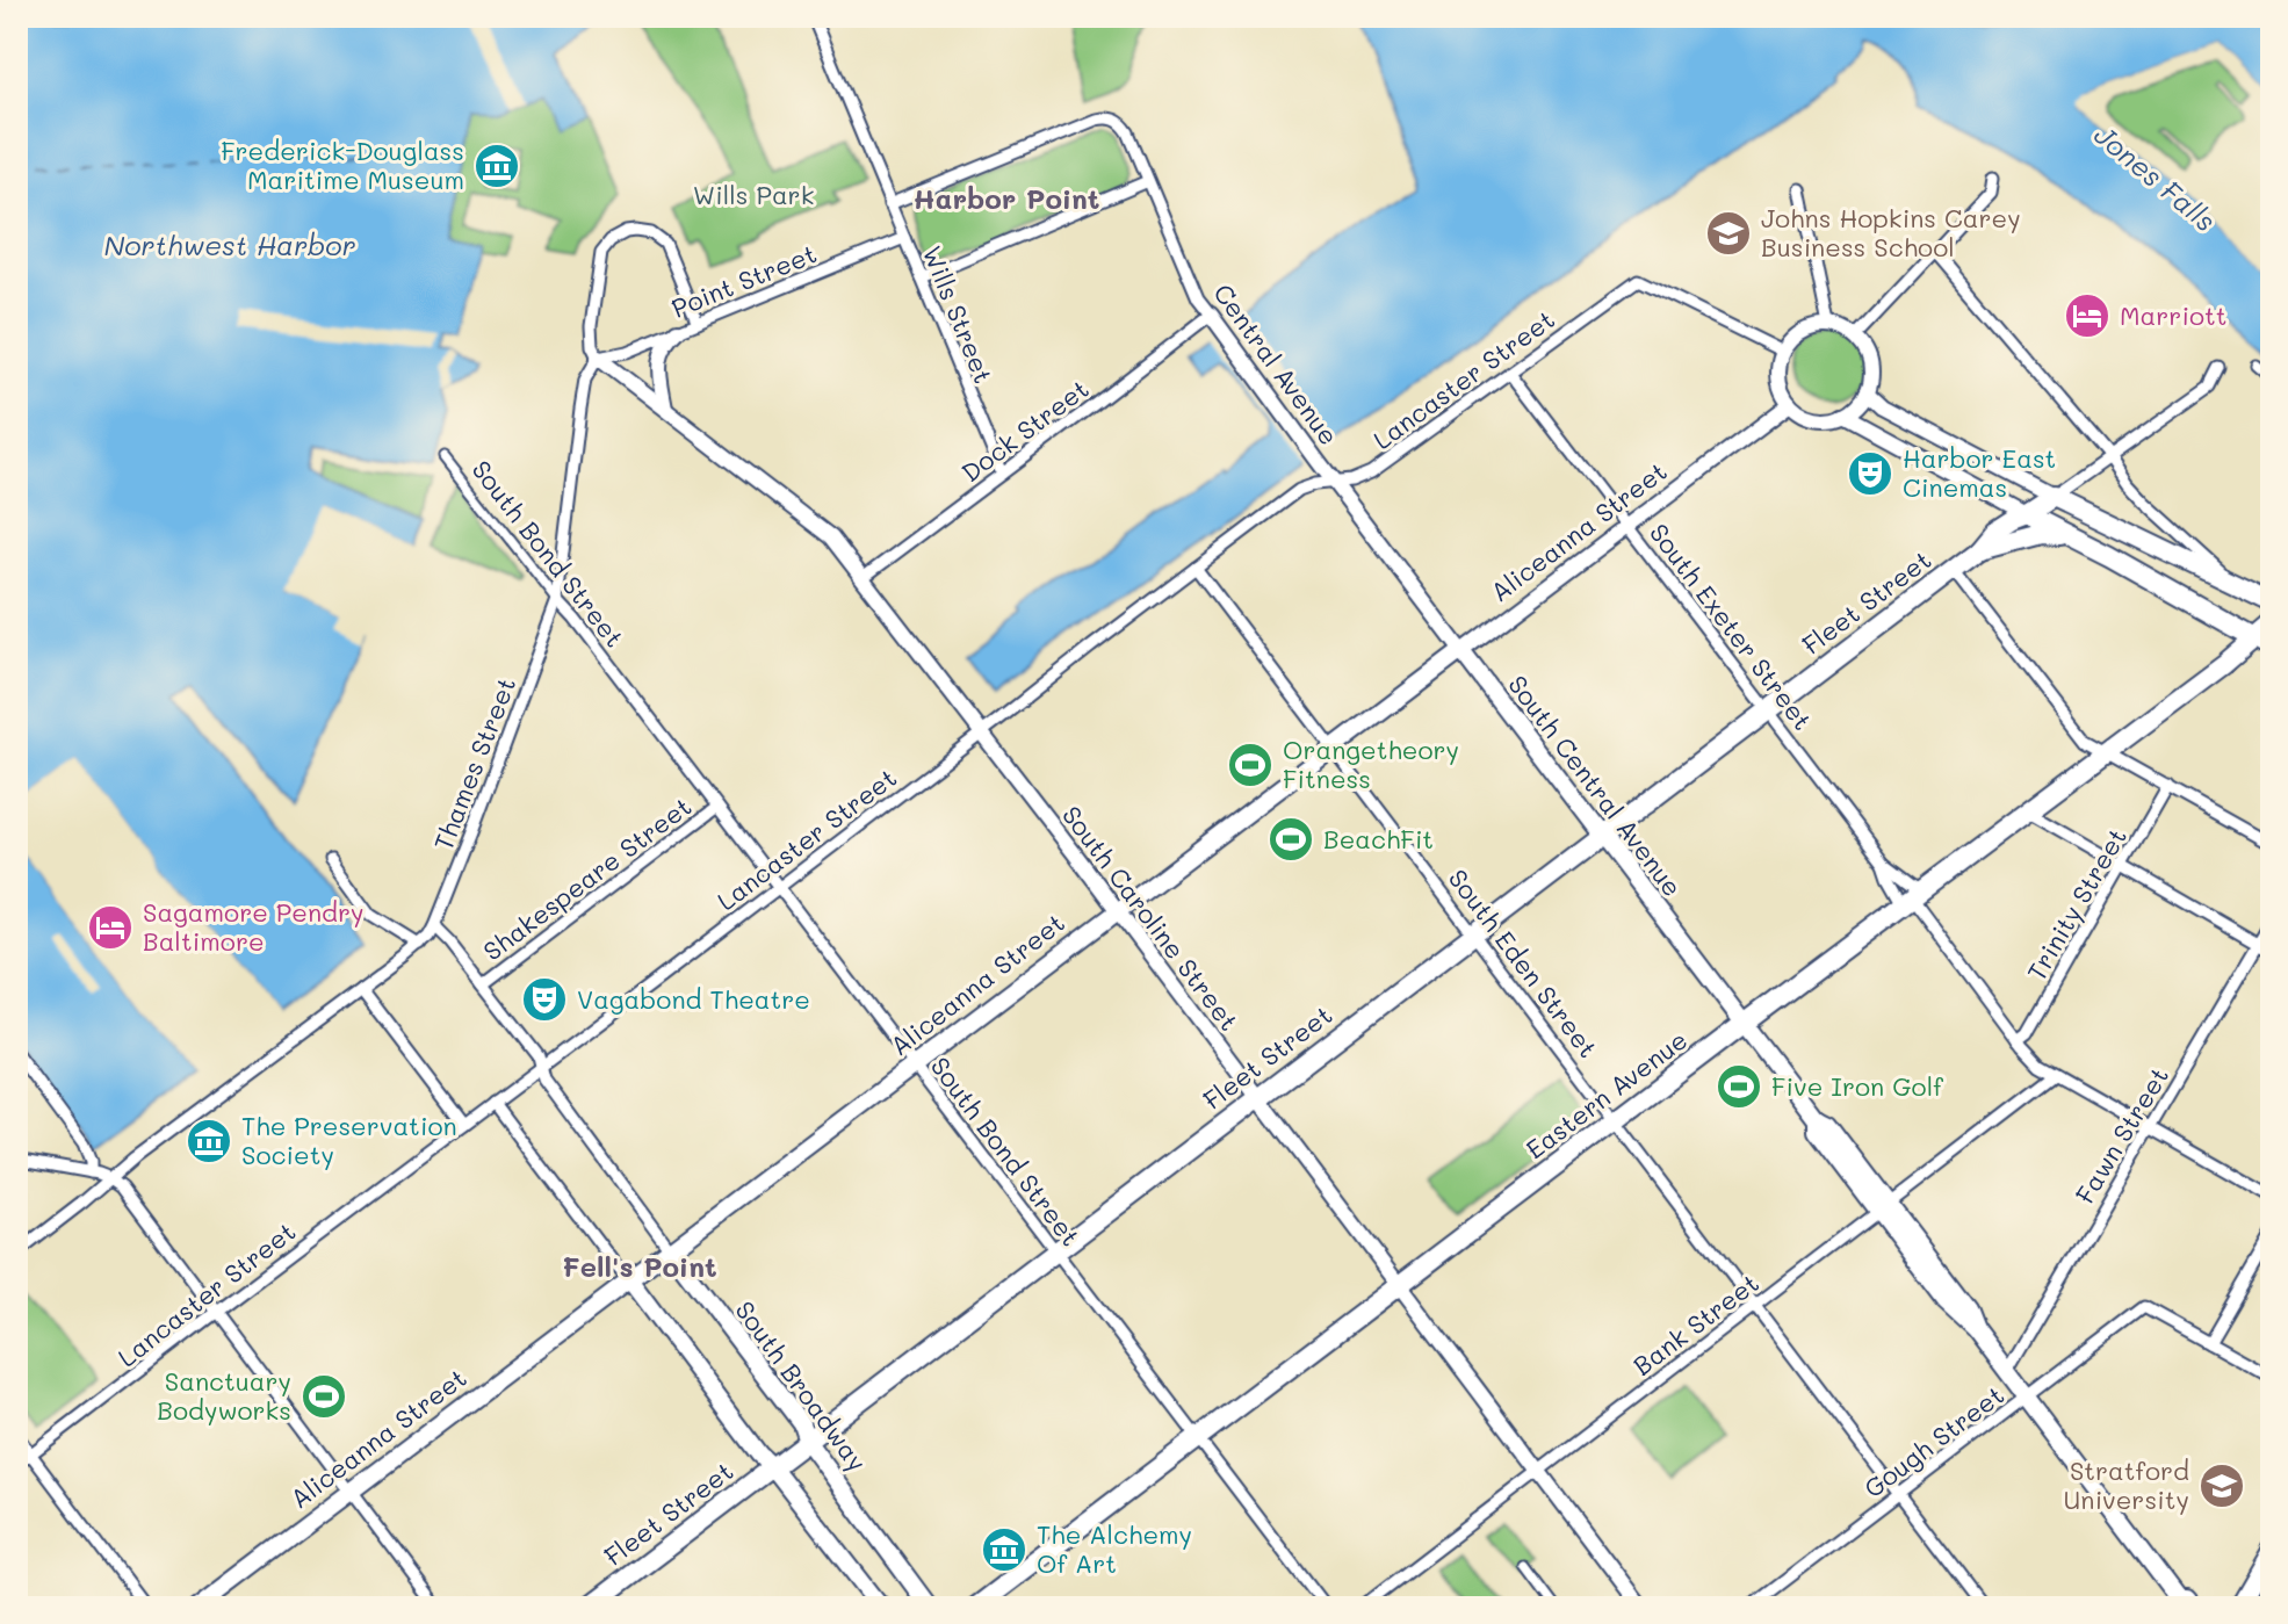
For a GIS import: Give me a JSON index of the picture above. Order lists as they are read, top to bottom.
{
  "streets": {
    "main road": [
      "Aliceanna Street",
      "Fleet Street",
      "South Central Avenue",
      "Eastern Avenue",
      "South Broadway"
    ],
    "street": [
      "Point Street",
      "Wills Street",
      "Central Avenue",
      "Lancaster Street",
      "Dock Street",
      "South Bond Street",
      "South Exeter Street",
      "Thames Street",
      "Shakespeare Street",
      "Trinity Street",
      "South Caroline Street",
      "South Eden Street",
      "Fawn Street",
      "Bank Street",
      "Gough Street"
    ]
  },
  "crossings": [
    ["Point Street", "Wills Street"],
    ["Point Street", "Thames Street"],
    ["Point Street", "South Caroline Street"],
    ["Wills Street", "Central Avenue"],
    ["Wills Street", "Dock Street"],
    ["Central Avenue", "Lancaster Street"],
    ["Central Avenue", "Dock Street"],
    ["Central Avenue", "South Central Avenue"],
    ["Lancaster Street", "Aliceanna Street"],
    ["Lancaster Street", "South Bond Street"],
    ["Lancaster Street", "South Exeter Street"],
    ["Lancaster Street", "South Central Avenue"],
    ["Lancaster Street", "South Caroline Street"],
    ["Lancaster Street", "South Eden Street"],
    ["Lancaster Street", "South Broadway"],
    ["Dock Street", "South Caroline Street"],
    ["Aliceanna Street", "South Bond Street"],
    ["Aliceanna Street", "South Exeter Street"],
    ["Aliceanna Street", "South Central Avenue"],
    ["Aliceanna Street", "South Caroline Street"],
    ["Aliceanna Street", "South Eden Street"],
    ["Aliceanna Street", "South Broadway"],
    ["South Bond Street", "Fleet Street"],
    ["South Bond Street", "Thames Street"],
    ["South Bond Street", "Shakespeare Street"],
    ["South Bond Street", "Eastern Avenue"],
    ["Fleet Street", "South Exeter Street"],
    ["Fleet Street", "South Central Avenue"],
    ["Fleet Street", "South Caroline Street"],
    ["Fleet Street", "South Eden Street"],
    ["Fleet Street", "South Broadway"],
    ["South Exeter Street", "Trinity Street"],
    ["South Exeter Street", "Eastern Avenue"],
    ["South Exeter Street", "Fawn Street"],
    ["South Exeter Street", "Bank Street"],
    ["Thames Street", "South Caroline Street"],
    ["Thames Street", "South Broadway"],
    ["South Central Avenue", "Eastern Avenue"],
    ["South Central Avenue", "Fawn Street"],
    ["South Central Avenue", "Bank Street"],
    ["South Central Avenue", "Gough Street"],
    ["Shakespeare Street", "South Broadway"],
    ["South Caroline Street", "Eastern Avenue"],
    ["South Caroline Street", "Bank Street"],
    ["South Eden Street", "Eastern Avenue"],
    ["South Eden Street", "Bank Street"],
    ["South Eden Street", "Gough Street"]
  ],
  "districts": ["Harbor Point", "Fell's Point"],
  "water": ["Jones Falls", "Northwest Harbor"],
  "parks": ["Wills Park"],
  "places": {
    "museum": ["Frederick-Douglass Maritime Museum", "The Preservation Society", "The Alchemy Of Art"],
    "school or university": ["Johns Hopkins Carey Business School", "Stratford University"],
    "hotel": ["Marriott", "Sagamore Pendry Baltimore"],
    "theatre": ["Harbor East Cinemas", "Vagabond Theatre"],
    "sports": [
      "Orangetheory Fitness",
      "BeachFit",
      "Five Iron Golf",
      "Sanctuary Bodyworks"
    ]
  }
}
